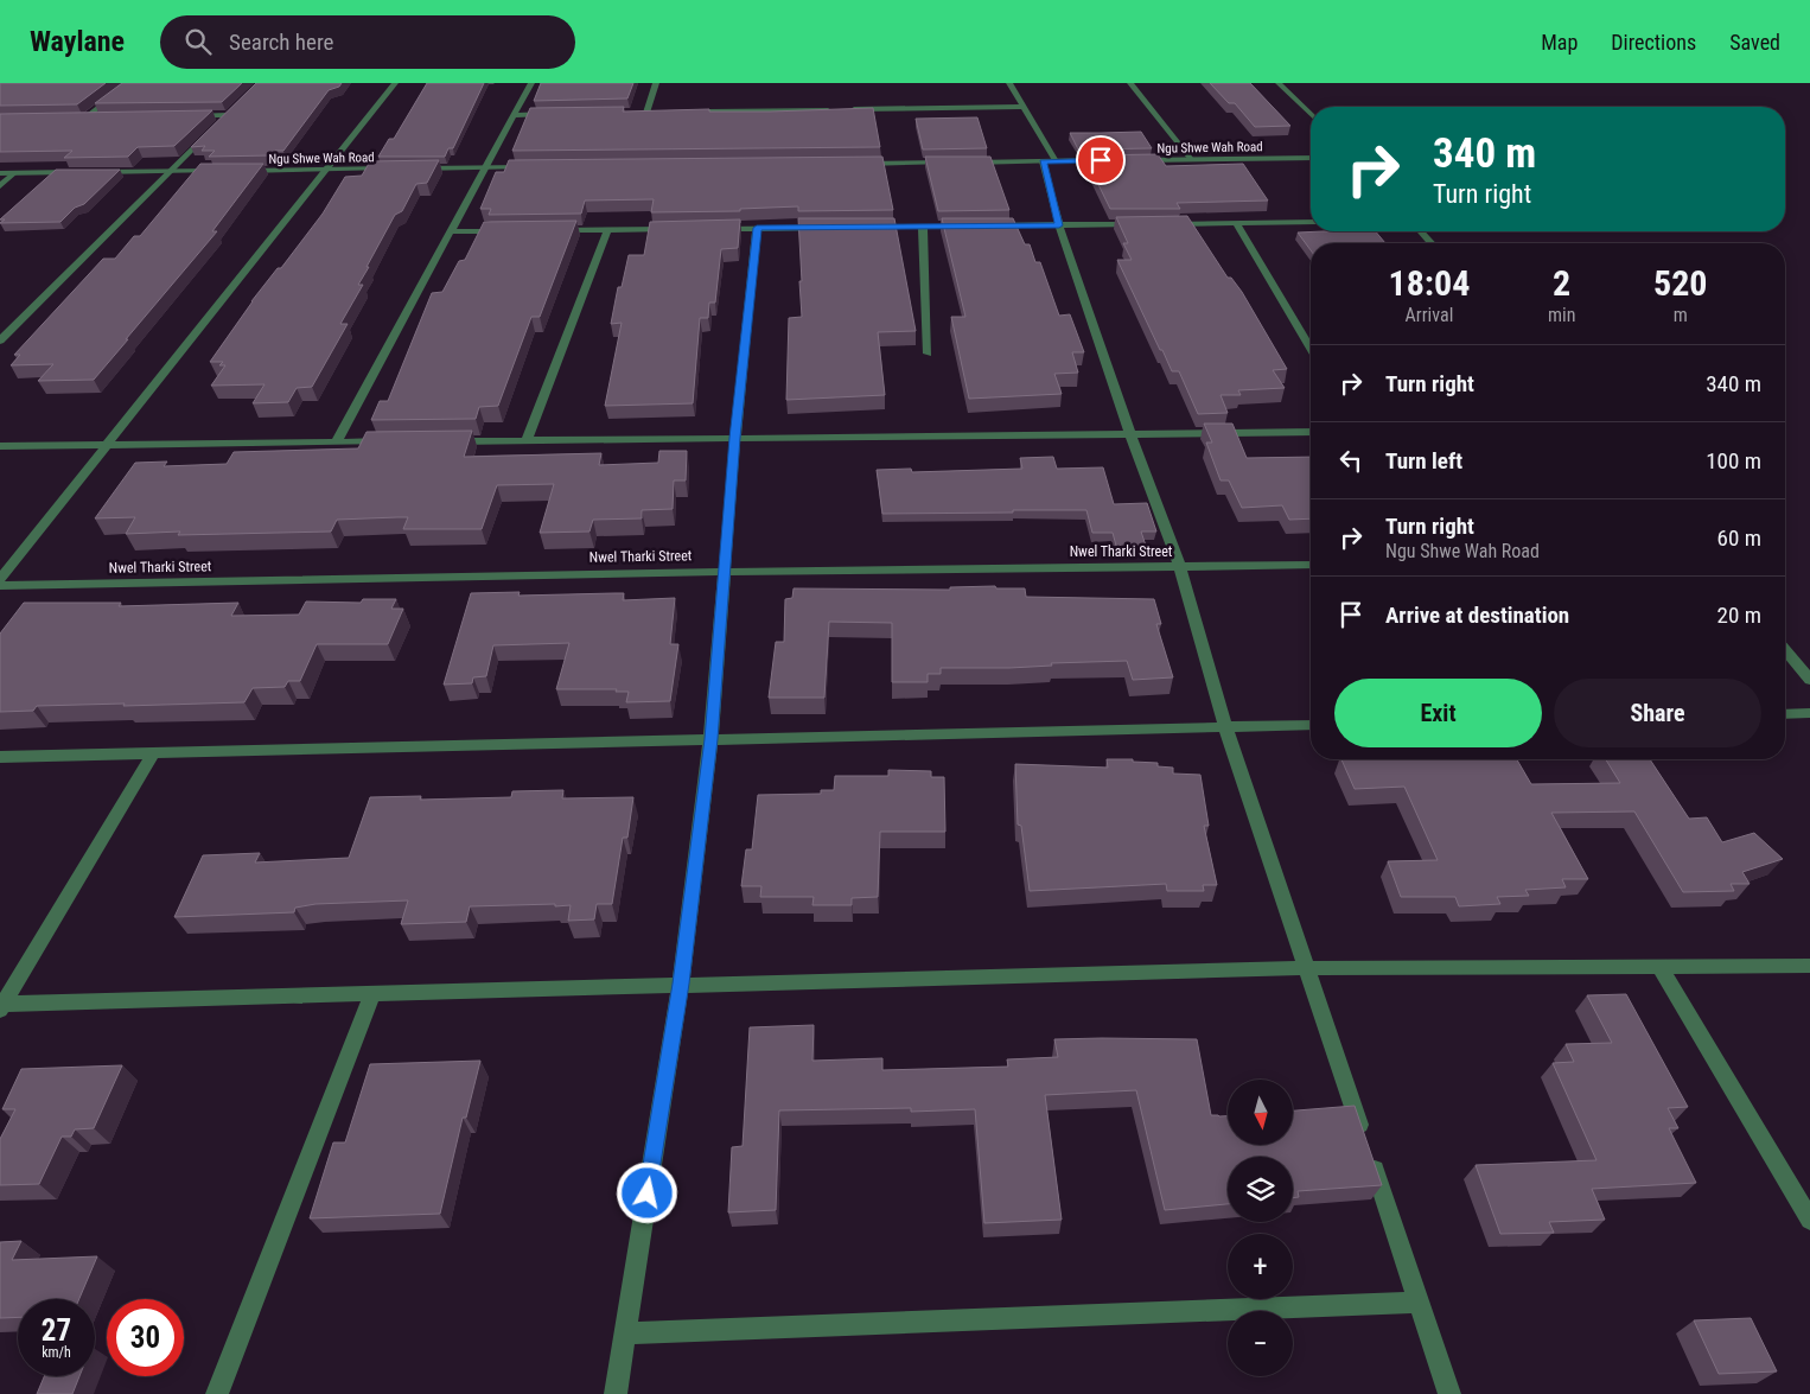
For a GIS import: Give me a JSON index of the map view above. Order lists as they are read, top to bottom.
{
  "streets": {
    "street": ["Ngu Shwe Wah Road", "Nwel Tharki Street"]
  },
  "north": "bottom",
  "page": {
    "header": "Waylane",
    "search": "Search here",
    "nav": ["Map", "Directions", "Saved"],
    "turn": ["340 m", "Turn right"],
    "eta": [
      "18:04",
      "Arrival",
      "2",
      "min",
      "520",
      "m"
    ],
    "list": [
      {
        "name": "Turn right",
        "value": "340 m"
      },
      {
        "name": "Turn left",
        "value": "100 m"
      },
      {
        "name": "Turn right",
        "note": "Ngu Shwe Wah Road",
        "value": "60 m"
      },
      {
        "name": "Arrive at destination",
        "value": "20 m"
      }
    ],
    "buttons": ["Exit", "Share"],
    "map_buttons": ["+", "−"],
    "speed": "27 km/h",
    "limit": "30"
  }
}
